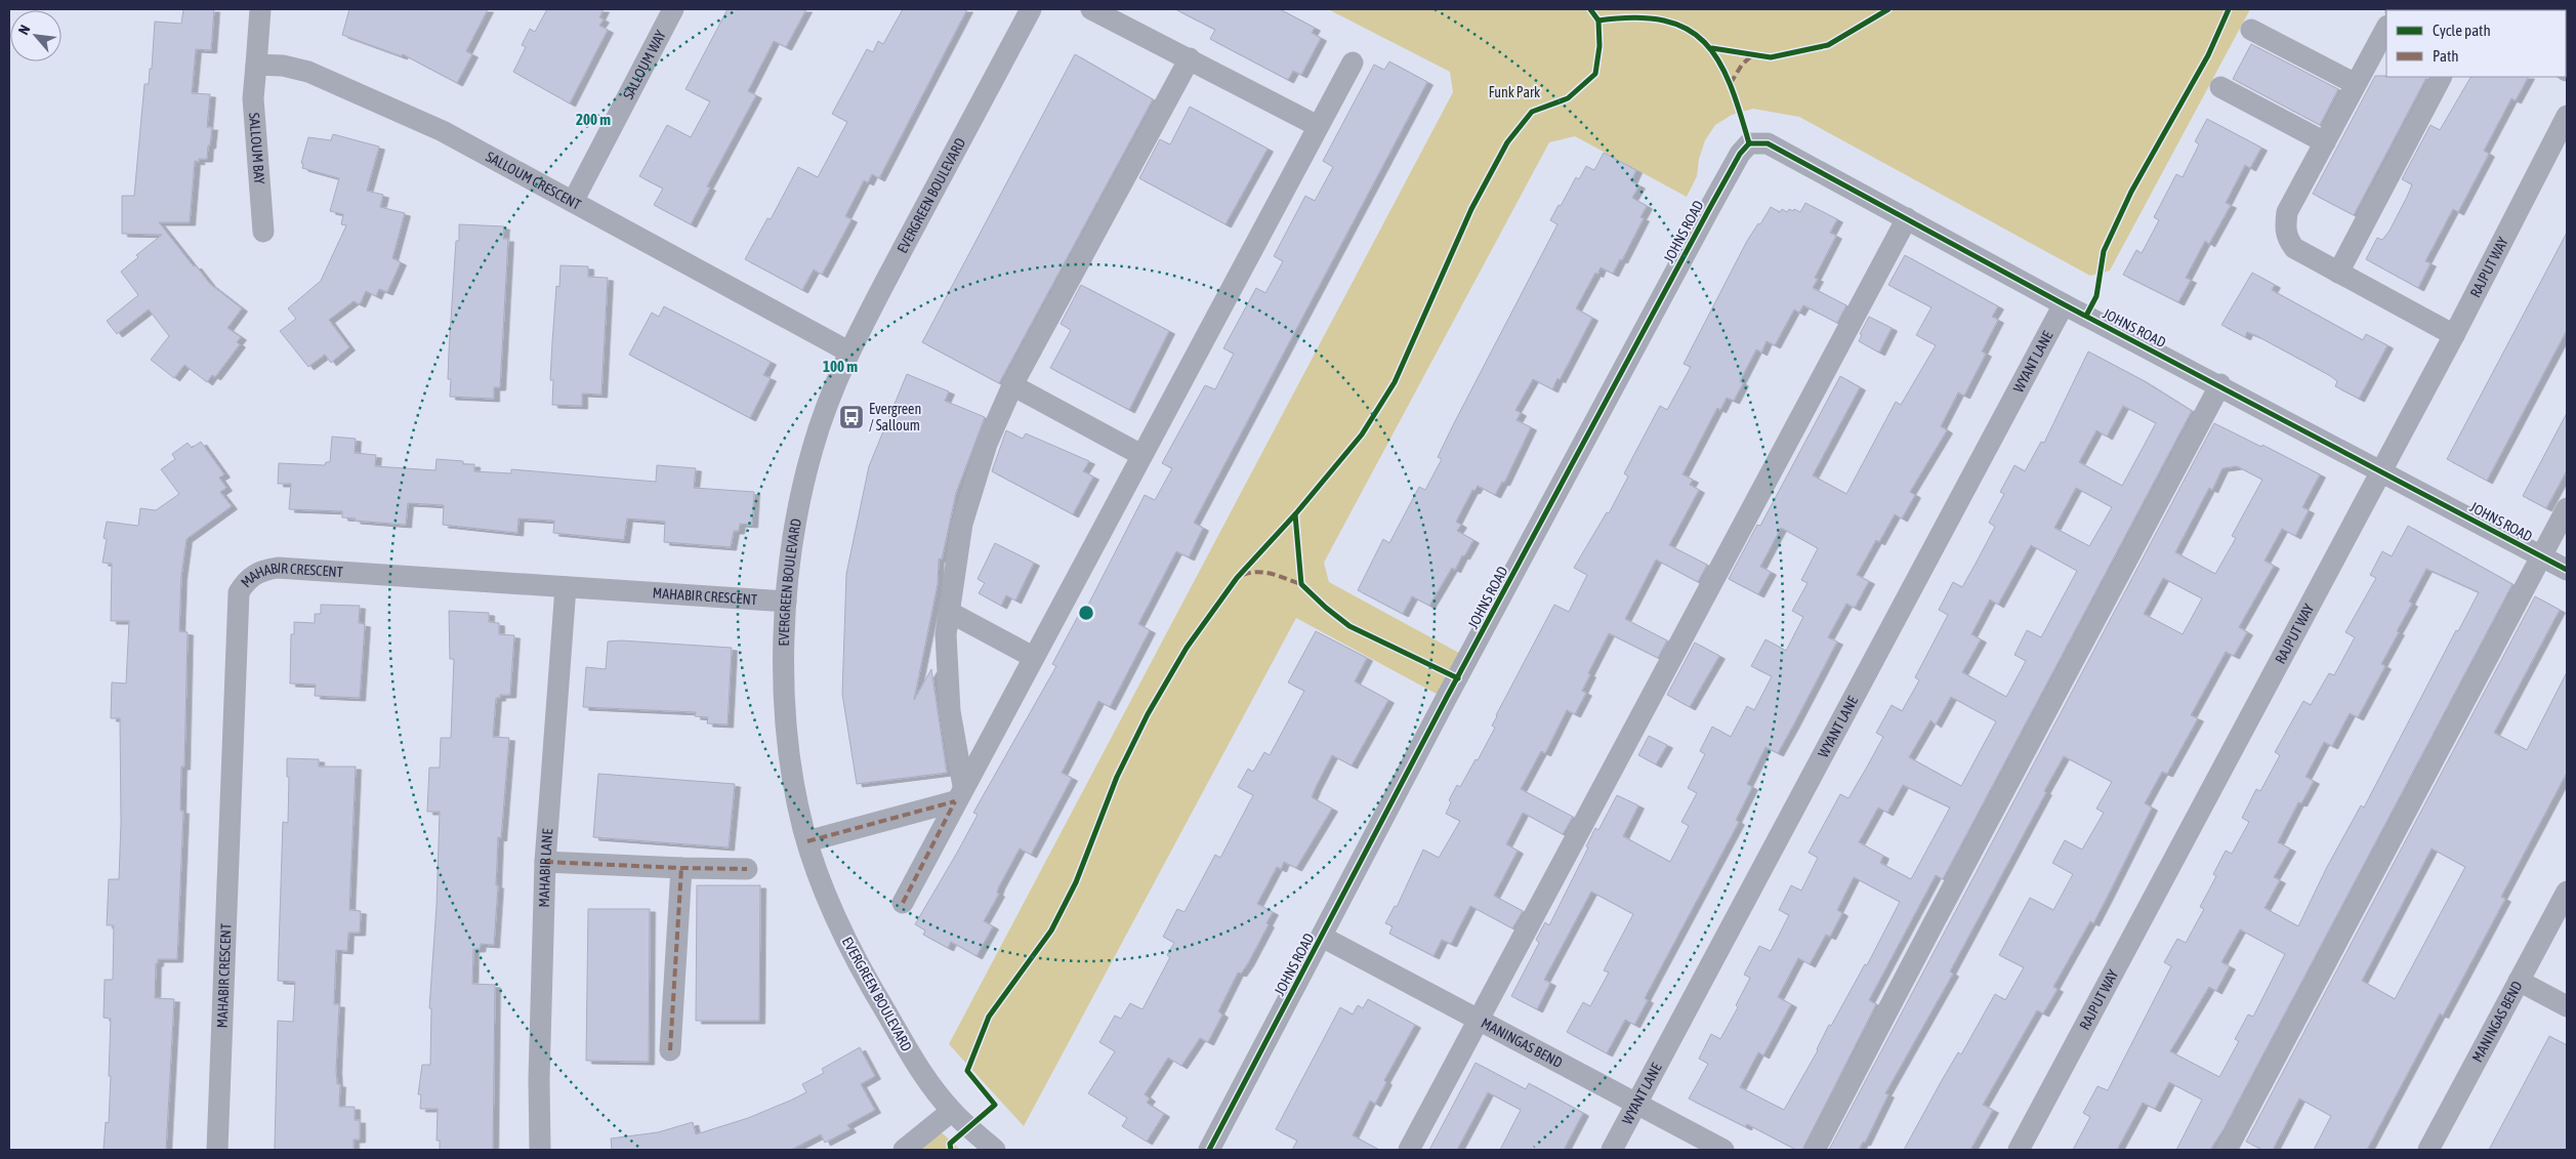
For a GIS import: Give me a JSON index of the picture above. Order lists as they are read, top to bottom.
{
  "streets": {
    "street": [
      "SALLOUM WAY",
      "SALLOUM BAY",
      "SALLOUM CRESCENT",
      "EVERGREEN BOULEVARD",
      "JOHNS ROAD",
      "RAJPUT WAY",
      "WYANT LANE",
      "MAHABIR CRESCENT",
      "MAHABIR LANE",
      "MANINGAS BEND"
    ]
  },
  "crossings": [
    ["SALLOUM WAY", "SALLOUM CRESCENT"],
    ["SALLOUM BAY", "SALLOUM CRESCENT"],
    ["SALLOUM CRESCENT", "EVERGREEN BOULEVARD"],
    ["EVERGREEN BOULEVARD", "MAHABIR CRESCENT"],
    ["JOHNS ROAD", "RAJPUT WAY"],
    ["JOHNS ROAD", "WYANT LANE"],
    ["JOHNS ROAD", "MANINGAS BEND"],
    ["WYANT LANE", "MANINGAS BEND"],
    ["MAHABIR CRESCENT", "MAHABIR LANE"]
  ],
  "parks": ["Funk Park"],
  "places": {
    "bus stop": ["Evergreen / Salloum"]
  },
  "legend": ["Cycle path", "Path"],
  "north": "top left",
  "rings": ["200 m", "100 m"]
}
